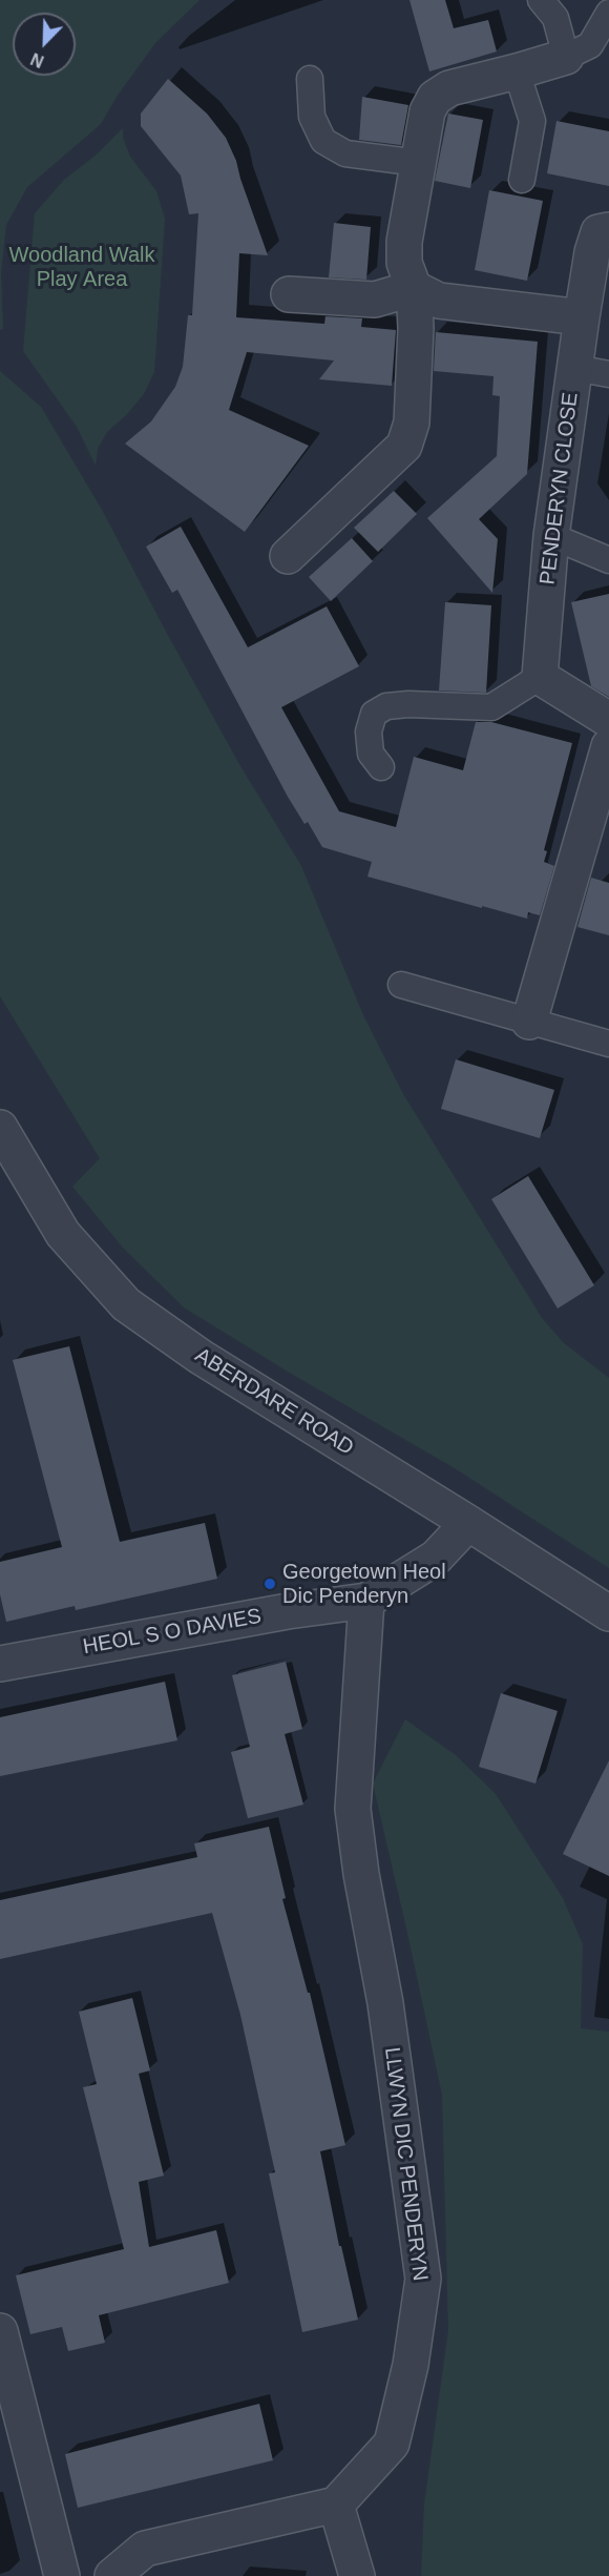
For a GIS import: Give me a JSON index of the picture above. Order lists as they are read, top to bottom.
{
  "streets": {
    "street": [
      "PENDERYN CLOSE",
      "ABERDARE ROAD",
      "HEOL S O DAVIES",
      "LLWYN DIC PENDERYN"
    ]
  },
  "crossings": [
    ["ABERDARE ROAD", "HEOL S O DAVIES"],
    ["HEOL S O DAVIES", "LLWYN DIC PENDERYN"]
  ],
  "parks": ["Woodland Walk Play Area"],
  "places": ["Georgetown Heol Dic Penderyn"],
  "north": "bottom left"
}
